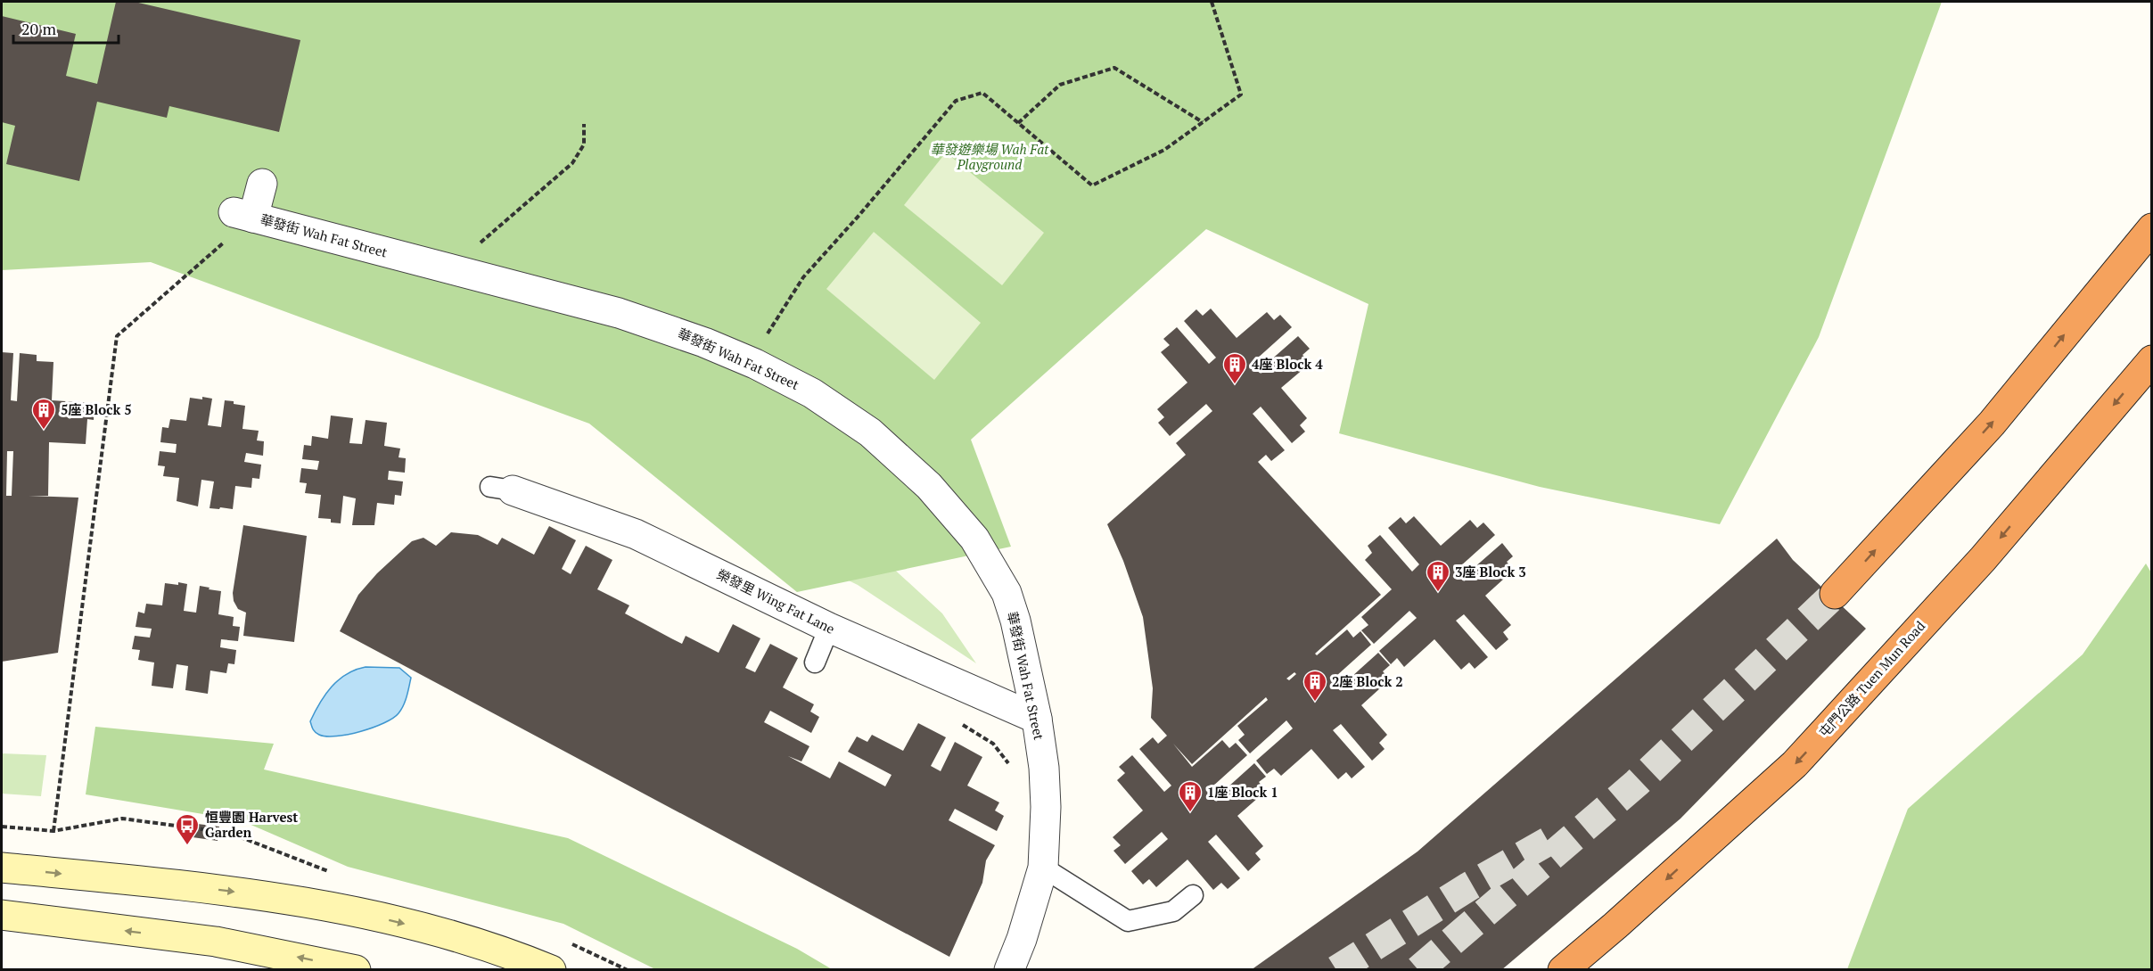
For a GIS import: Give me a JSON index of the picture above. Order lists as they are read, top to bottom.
{
  "streets": {
    "highway": ["屯門公路 Tuen Mun Road"],
    "street": ["華發街 Wah Fat Street", "榮發里 Wing Fat Lane"]
  },
  "crossings": [
    ["華發街 Wah Fat Street", "榮發里 Wing Fat Lane"]
  ],
  "parks": ["華發遊樂場 Wah Fat Playground"],
  "places": {
    "building": [
      "4座 Block 4",
      "5座 Block 5",
      "3座 Block 3",
      "2座 Block 2",
      "1座 Block 1"
    ],
    "bus stop": ["恒豐園 Harvest Garden"]
  },
  "scale_bar": "20 m"
}
